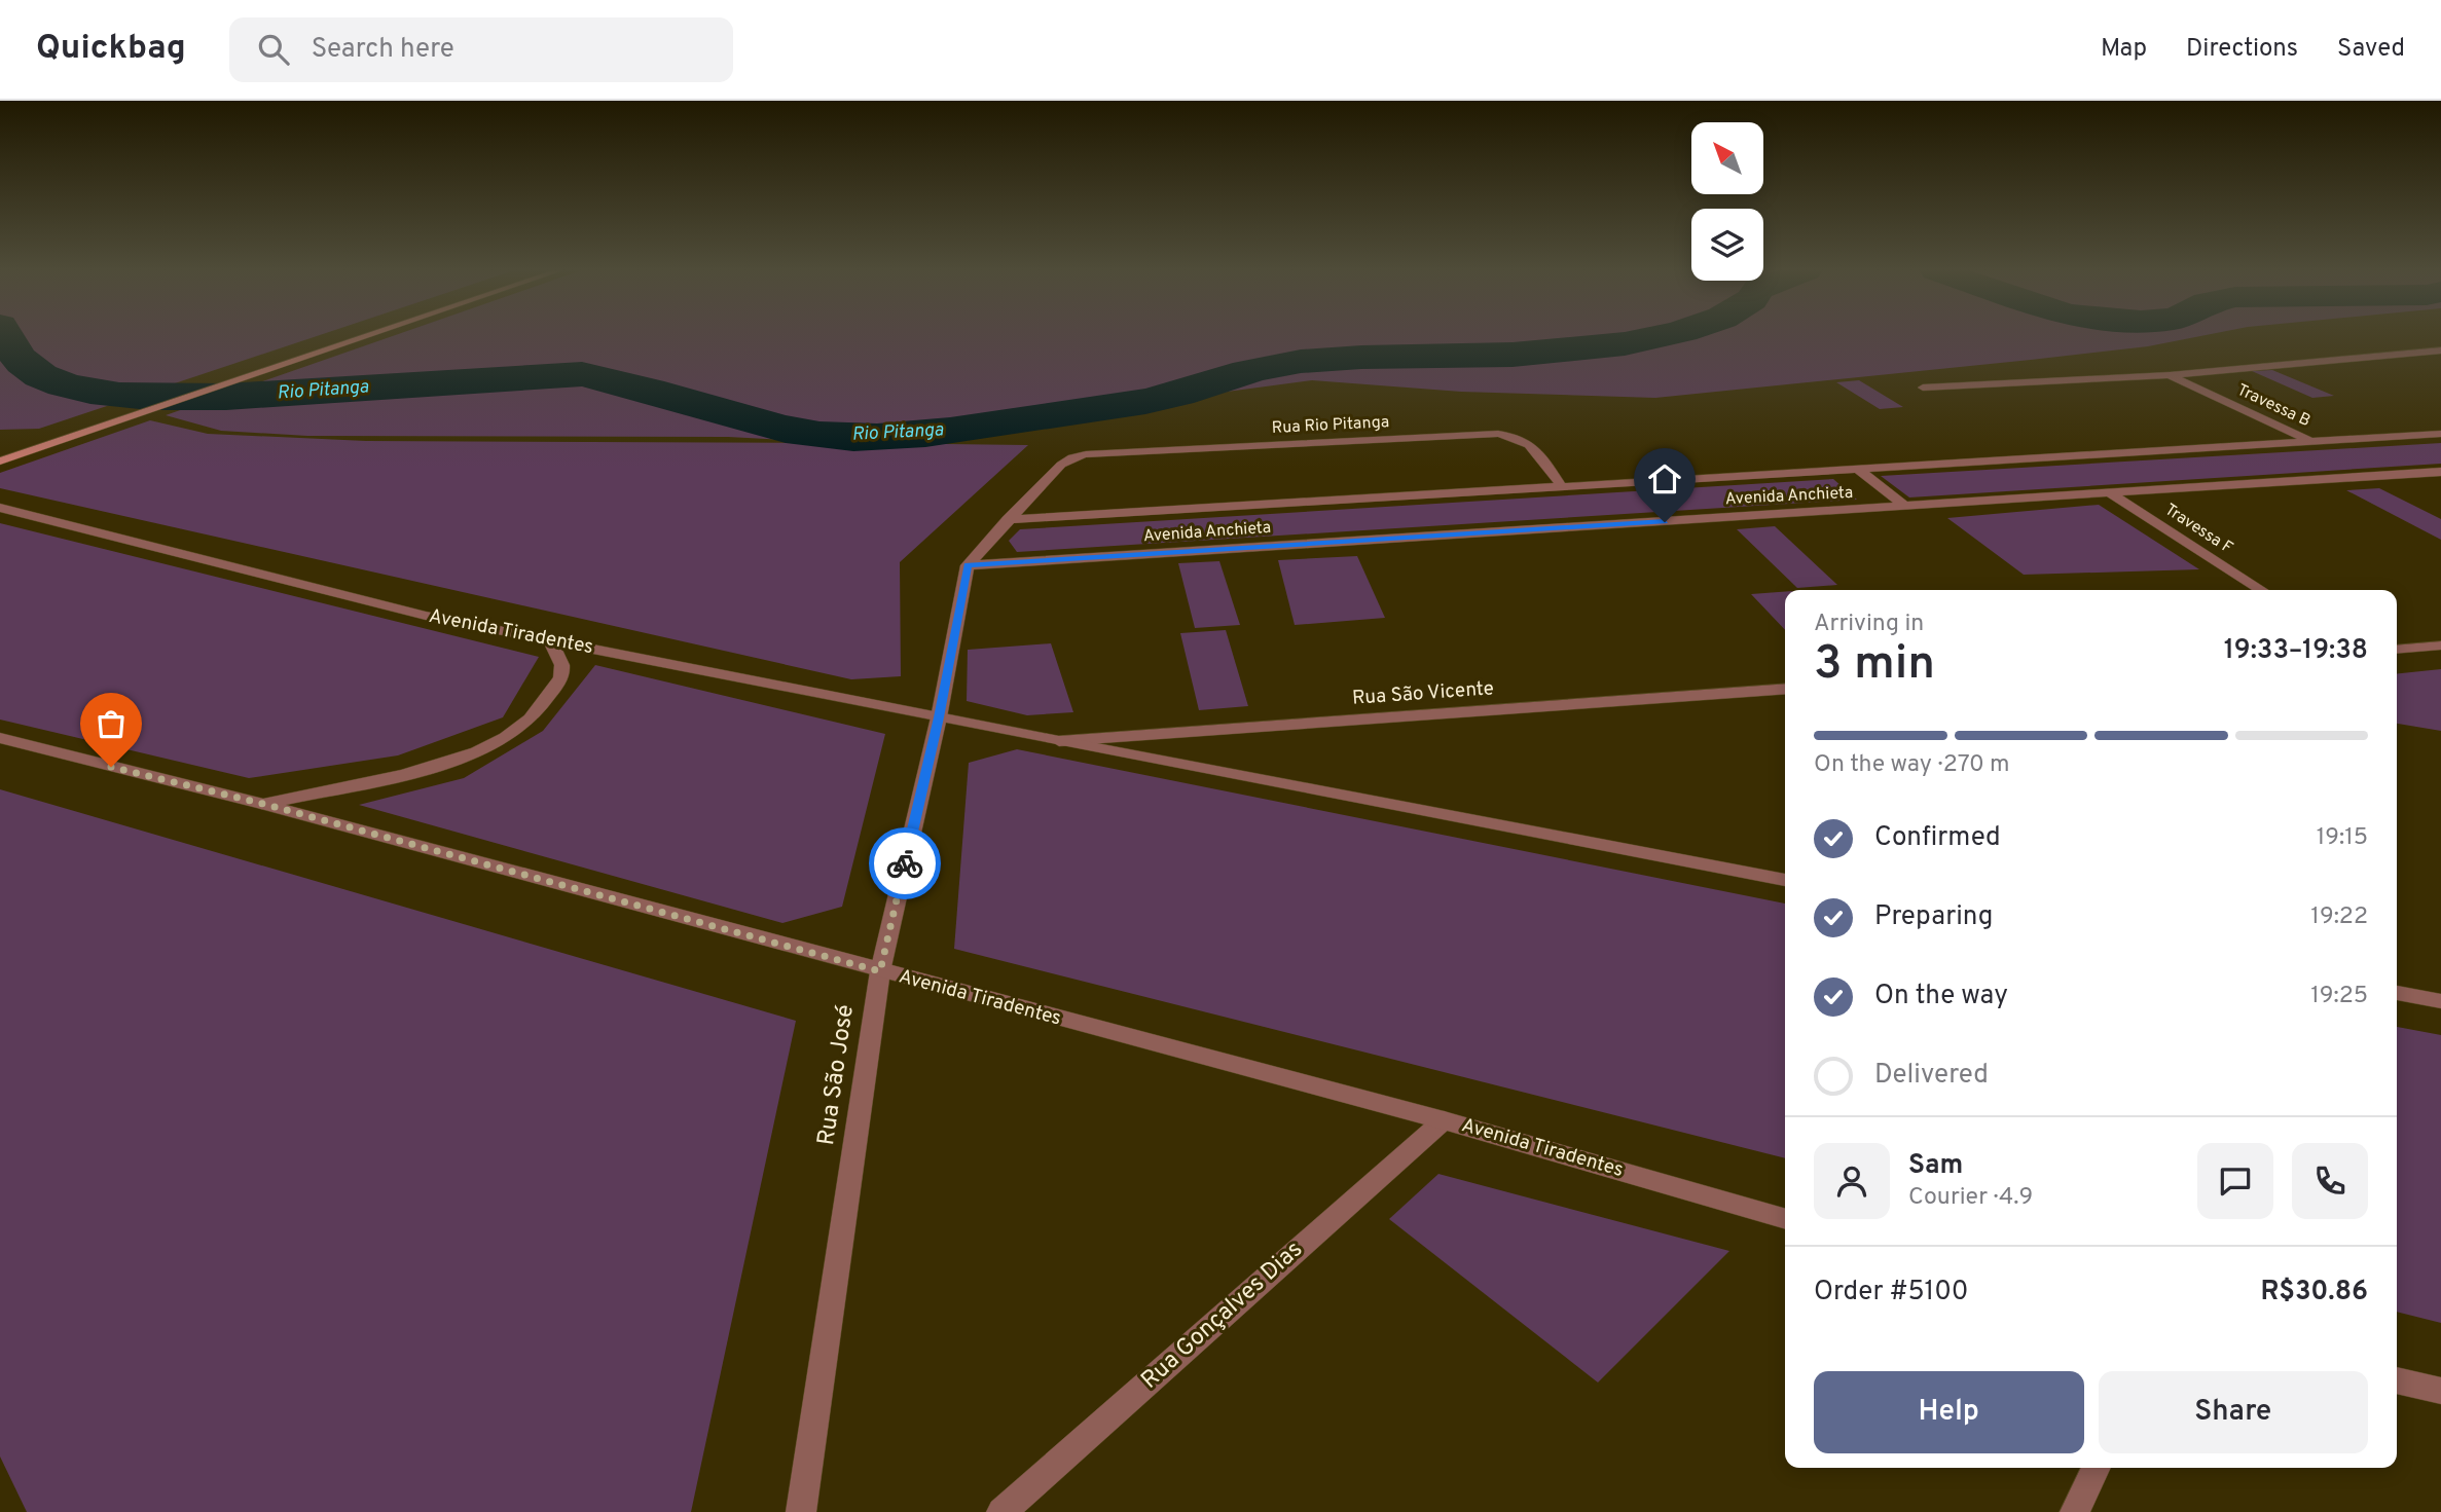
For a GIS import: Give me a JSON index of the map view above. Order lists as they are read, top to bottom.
{
  "streets": {
    "street": [
      "Travessa B",
      "Rua Rio Pitanga",
      "Avenida Anchieta",
      "Travessa F",
      "Avenida Tiradentes",
      "Rua São Vicente",
      "Rua São José",
      "Rua Gonçalves Dias"
    ]
  },
  "crossings": [
    ["Travessa B", "Avenida Anchieta"],
    ["Rua Rio Pitanga", "Avenida Anchieta"],
    ["Avenida Anchieta", "Travessa F"],
    ["Avenida Anchieta", "Rua São José"],
    ["Avenida Tiradentes", "Rua São Vicente"],
    ["Avenida Tiradentes", "Rua São José"],
    ["Avenida Tiradentes", "Rua Gonçalves Dias"]
  ],
  "water": ["Rio Pitanga"],
  "north": "top left",
  "page": {
    "header": "Quickbag",
    "search": "Search here",
    "nav": ["Map", "Directions", "Saved"],
    "heading": ["3 min", "Arriving in", "19:33–19:38"],
    "panel": [
      "Sam",
      "Courier · 4.9",
      "Order #5100",
      "R$30.86"
    ],
    "bar": "On the way · 270 m",
    "list": [
      ["Confirmed", "19:15"],
      ["Preparing", "19:22"],
      ["On the way", "19:25"],
      "Delivered"
    ],
    "buttons": ["Help", "Share"]
  }
}
